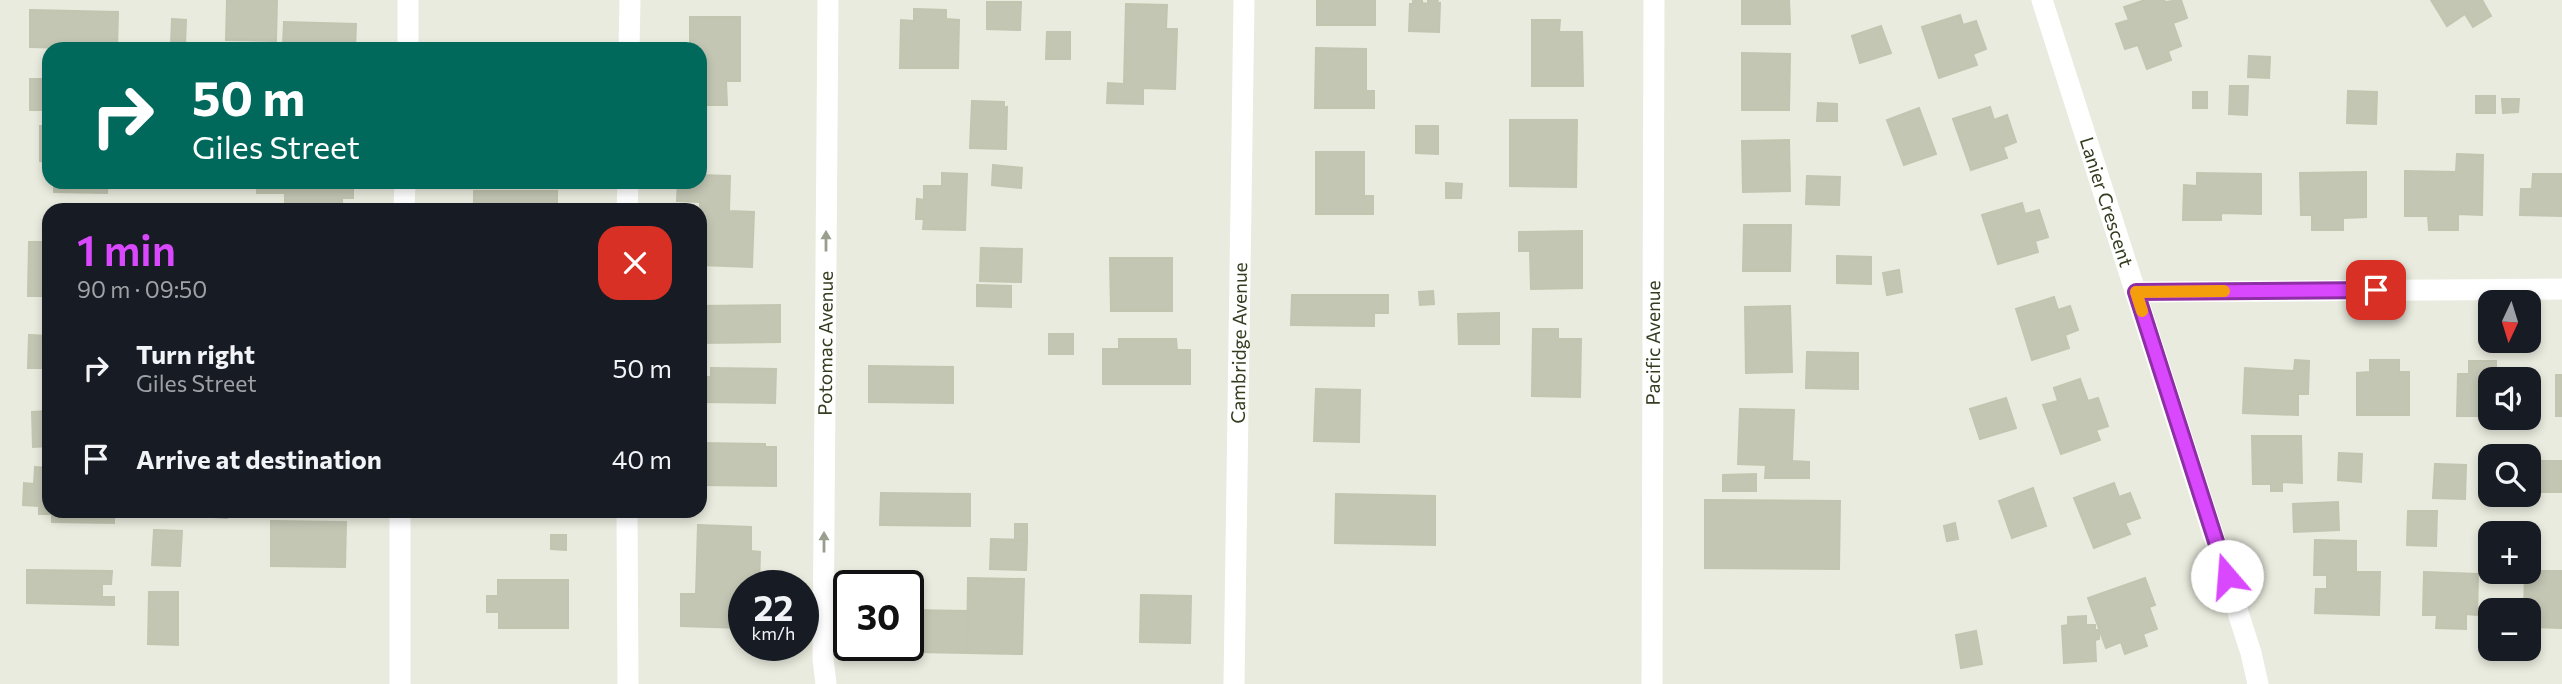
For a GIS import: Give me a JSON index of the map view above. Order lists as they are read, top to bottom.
{
  "streets": {
    "street": [
      "Lanier Crescent",
      "Potomac Avenue",
      "Cambridge Avenue",
      "Pacific Avenue"
    ]
  },
  "one_way": ["Potomac Avenue"],
  "north": "bottom",
  "page": {
    "turn": ["50 m", "Giles Street"],
    "heading": ["1 min", "90 m · 09:50"],
    "map_buttons": ["+", "−"],
    "list": [
      {
        "name": "Turn right",
        "note": "Giles Street",
        "value": "50 m"
      },
      {
        "name": "Arrive at destination",
        "value": "40 m"
      }
    ],
    "speed": "22 km/h",
    "limit": "30"
  }
}
